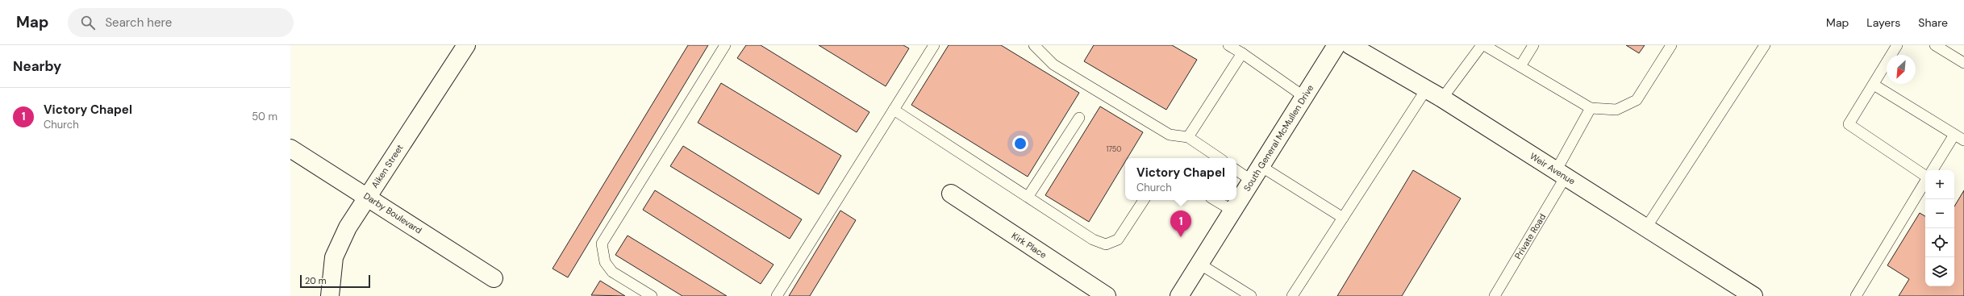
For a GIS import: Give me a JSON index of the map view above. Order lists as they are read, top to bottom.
{
  "streets": {
    "street": [
      "South General McMullen Drive",
      "Aiken Street",
      "Weir Avenue",
      "Darby Boulevard",
      "Kirk Place"
    ],
    "lane": ["Private Road"]
  },
  "crossings": [
    ["Aiken Street", "Darby Boulevard"],
    ["Weir Avenue", "Private Road"]
  ],
  "house_numbers": ["1750"],
  "scale_bar": "20 m",
  "north": "bottom left",
  "page": {
    "header": "Map",
    "search": "Search here",
    "nav": ["Map", "Layers", "Share"],
    "heading": "Nearby",
    "list": [
      {
        "mark": "1",
        "name": "Victory Chapel",
        "note": "Church",
        "value": "50 m"
      }
    ],
    "popup": ["Victory Chapel", "Church"],
    "map_buttons": ["+", "−"],
    "pins": "1",
    "scale": "20 m"
  }
}
